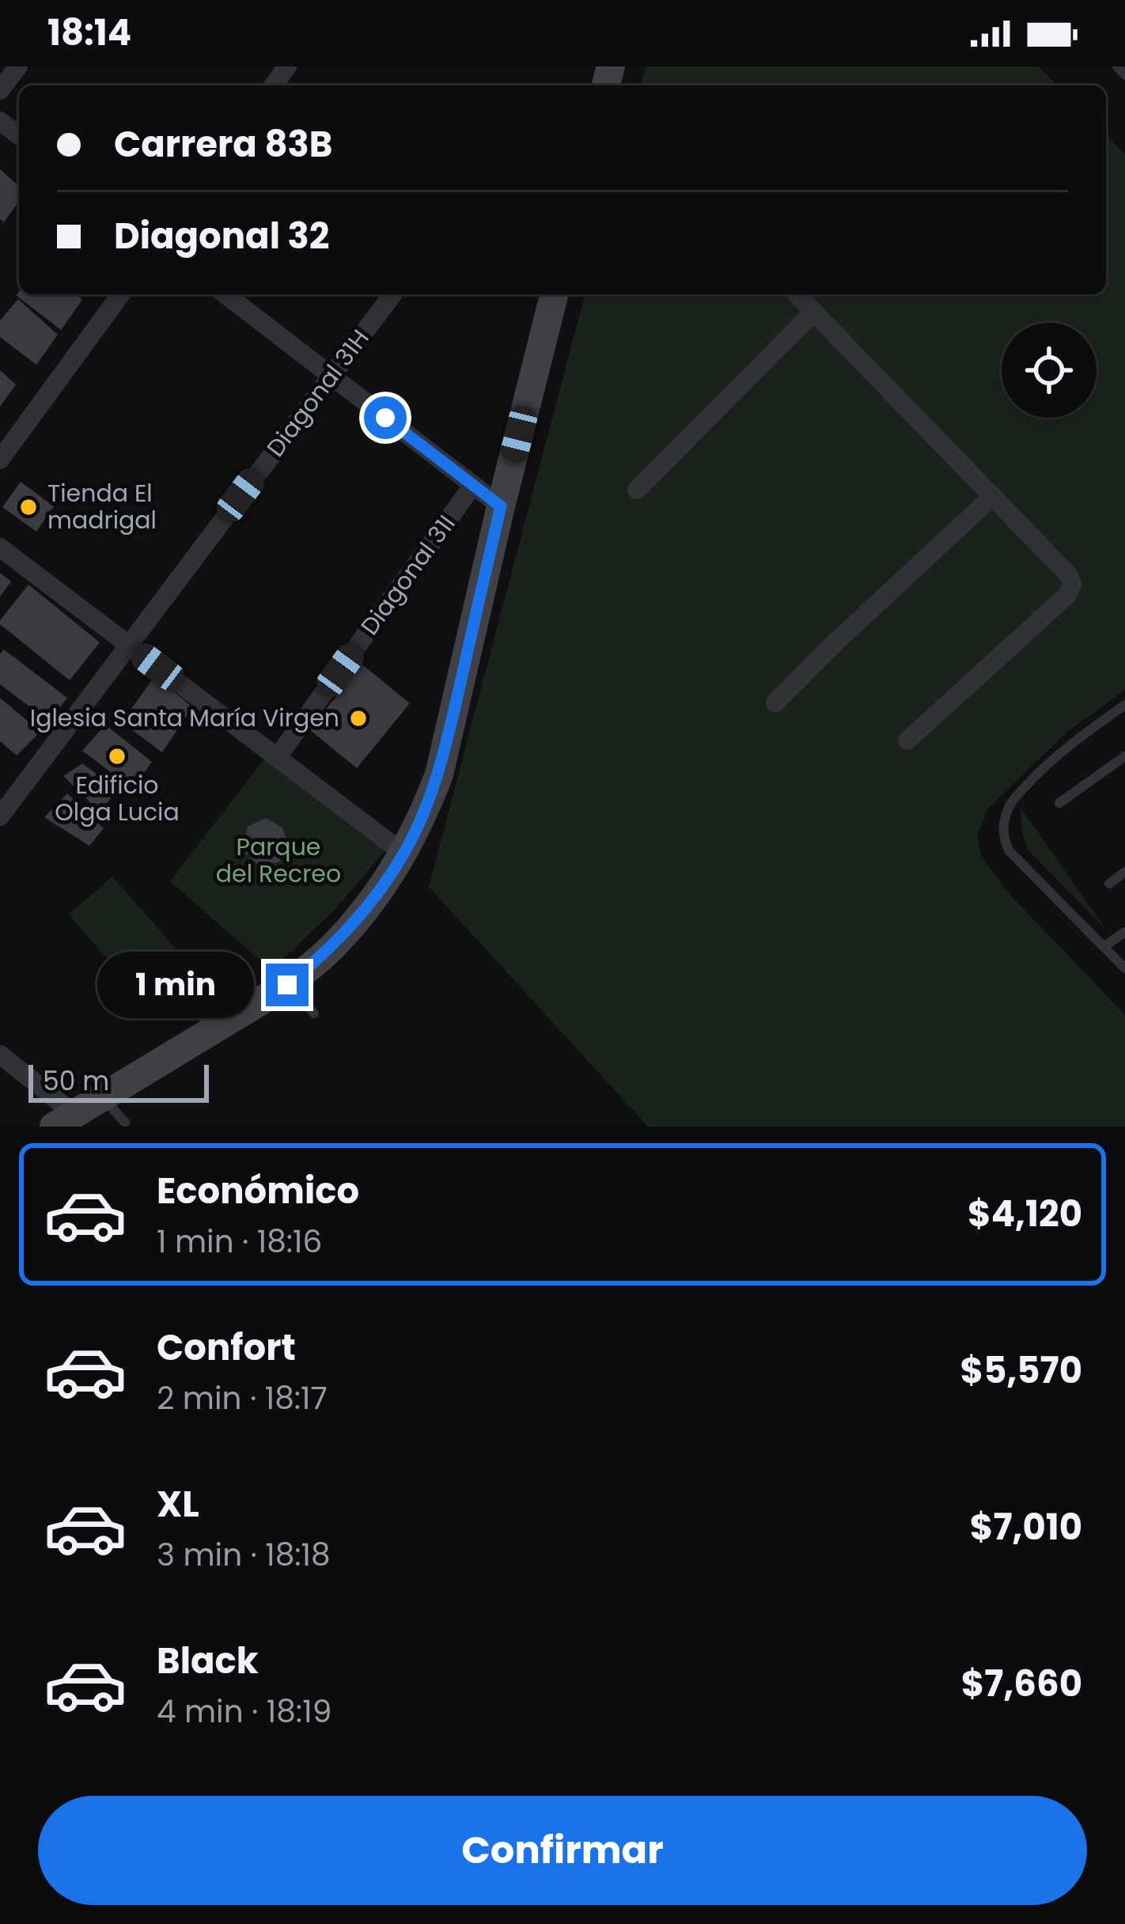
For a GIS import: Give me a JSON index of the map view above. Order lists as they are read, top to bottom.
{
  "streets": {
    "street": ["Diagonal 31H", "Diagonal 31I"]
  },
  "parks": ["Parque del Recreo"],
  "places": ["Tienda El madrigal", "Iglesia Santa María Virgen", "Edificio Olga Lucia"],
  "scale_bar": "50 m",
  "page": {
    "status": "18:14",
    "banner": ["Carrera 83B", "Diagonal 32"],
    "bubble": "1 min",
    "scale": "50 m",
    "list": [
      {
        "name": "Económico",
        "note": "1 min · 18:16",
        "value": "$4,120"
      },
      {
        "name": "Confort",
        "note": "2 min · 18:17",
        "value": "$5,570"
      },
      {
        "name": "XL",
        "note": "3 min · 18:18",
        "value": "$7,010"
      },
      {
        "name": "Black",
        "note": "4 min · 18:19",
        "value": "$7,660"
      }
    ],
    "buttons": "Confirmar"
  }
}
